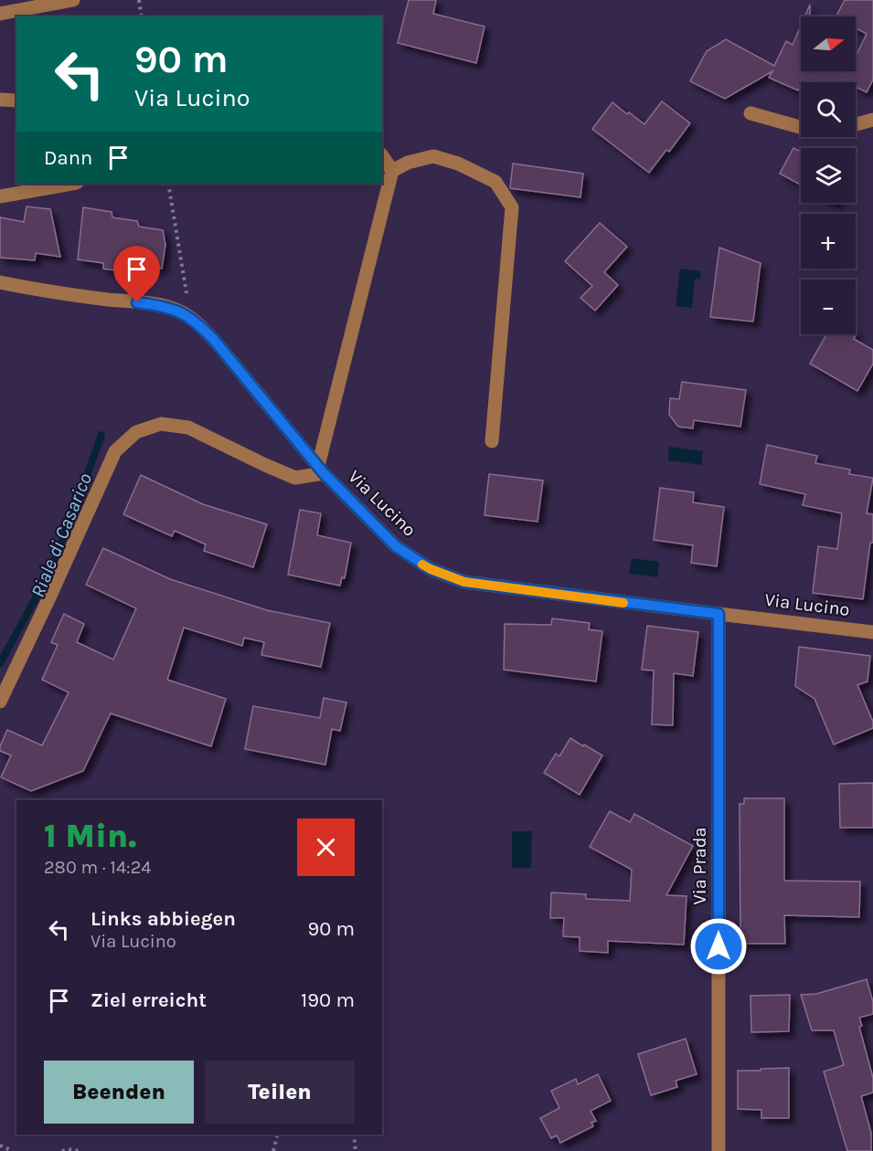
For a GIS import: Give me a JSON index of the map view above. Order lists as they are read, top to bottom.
{
  "streets": {
    "street": ["Via Lucino", "Via Prada"]
  },
  "crossings": [
    ["Via Lucino", "Via Prada"]
  ],
  "water": ["Riale di Casarico"],
  "north": "right",
  "page": {
    "map_buttons": ["+", "−"],
    "turn": ["90 m", "Via Lucino"],
    "then": "Dann",
    "heading": ["1 Min.", "280 m · 14:24"],
    "list": [
      {
        "name": "Links abbiegen",
        "note": "Via Lucino",
        "value": "90 m"
      },
      {
        "name": "Ziel erreicht",
        "value": "190 m"
      }
    ],
    "buttons": ["Beenden", "Teilen"]
  }
}
